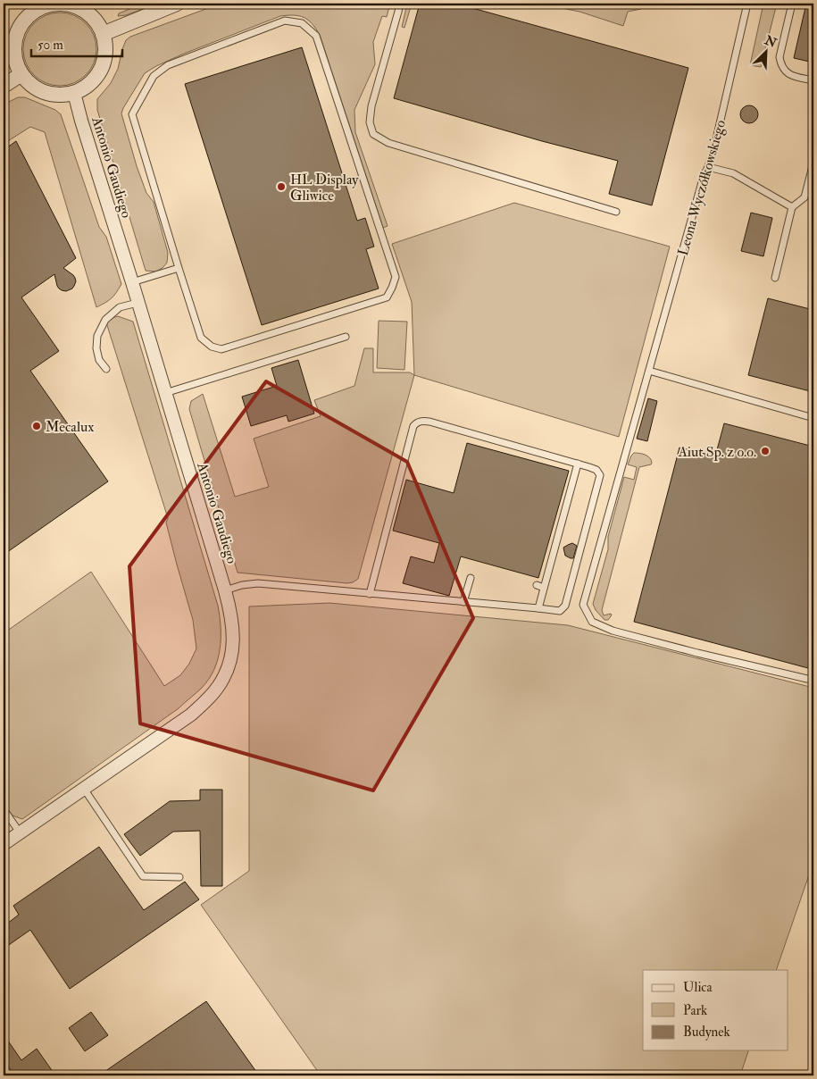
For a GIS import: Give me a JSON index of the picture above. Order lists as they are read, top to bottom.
{
  "streets": {
    "street": ["Antonio Gaudiego"],
    "lane": ["Leona Wyczółkowskiego"]
  },
  "places": ["HL Display Gliwice", "Mecalux", "Aiut Sp. z o.o."],
  "legend": ["Ulica", "Park", "Budynek"],
  "scale_bar": "50 m",
  "north": "top right"
}
